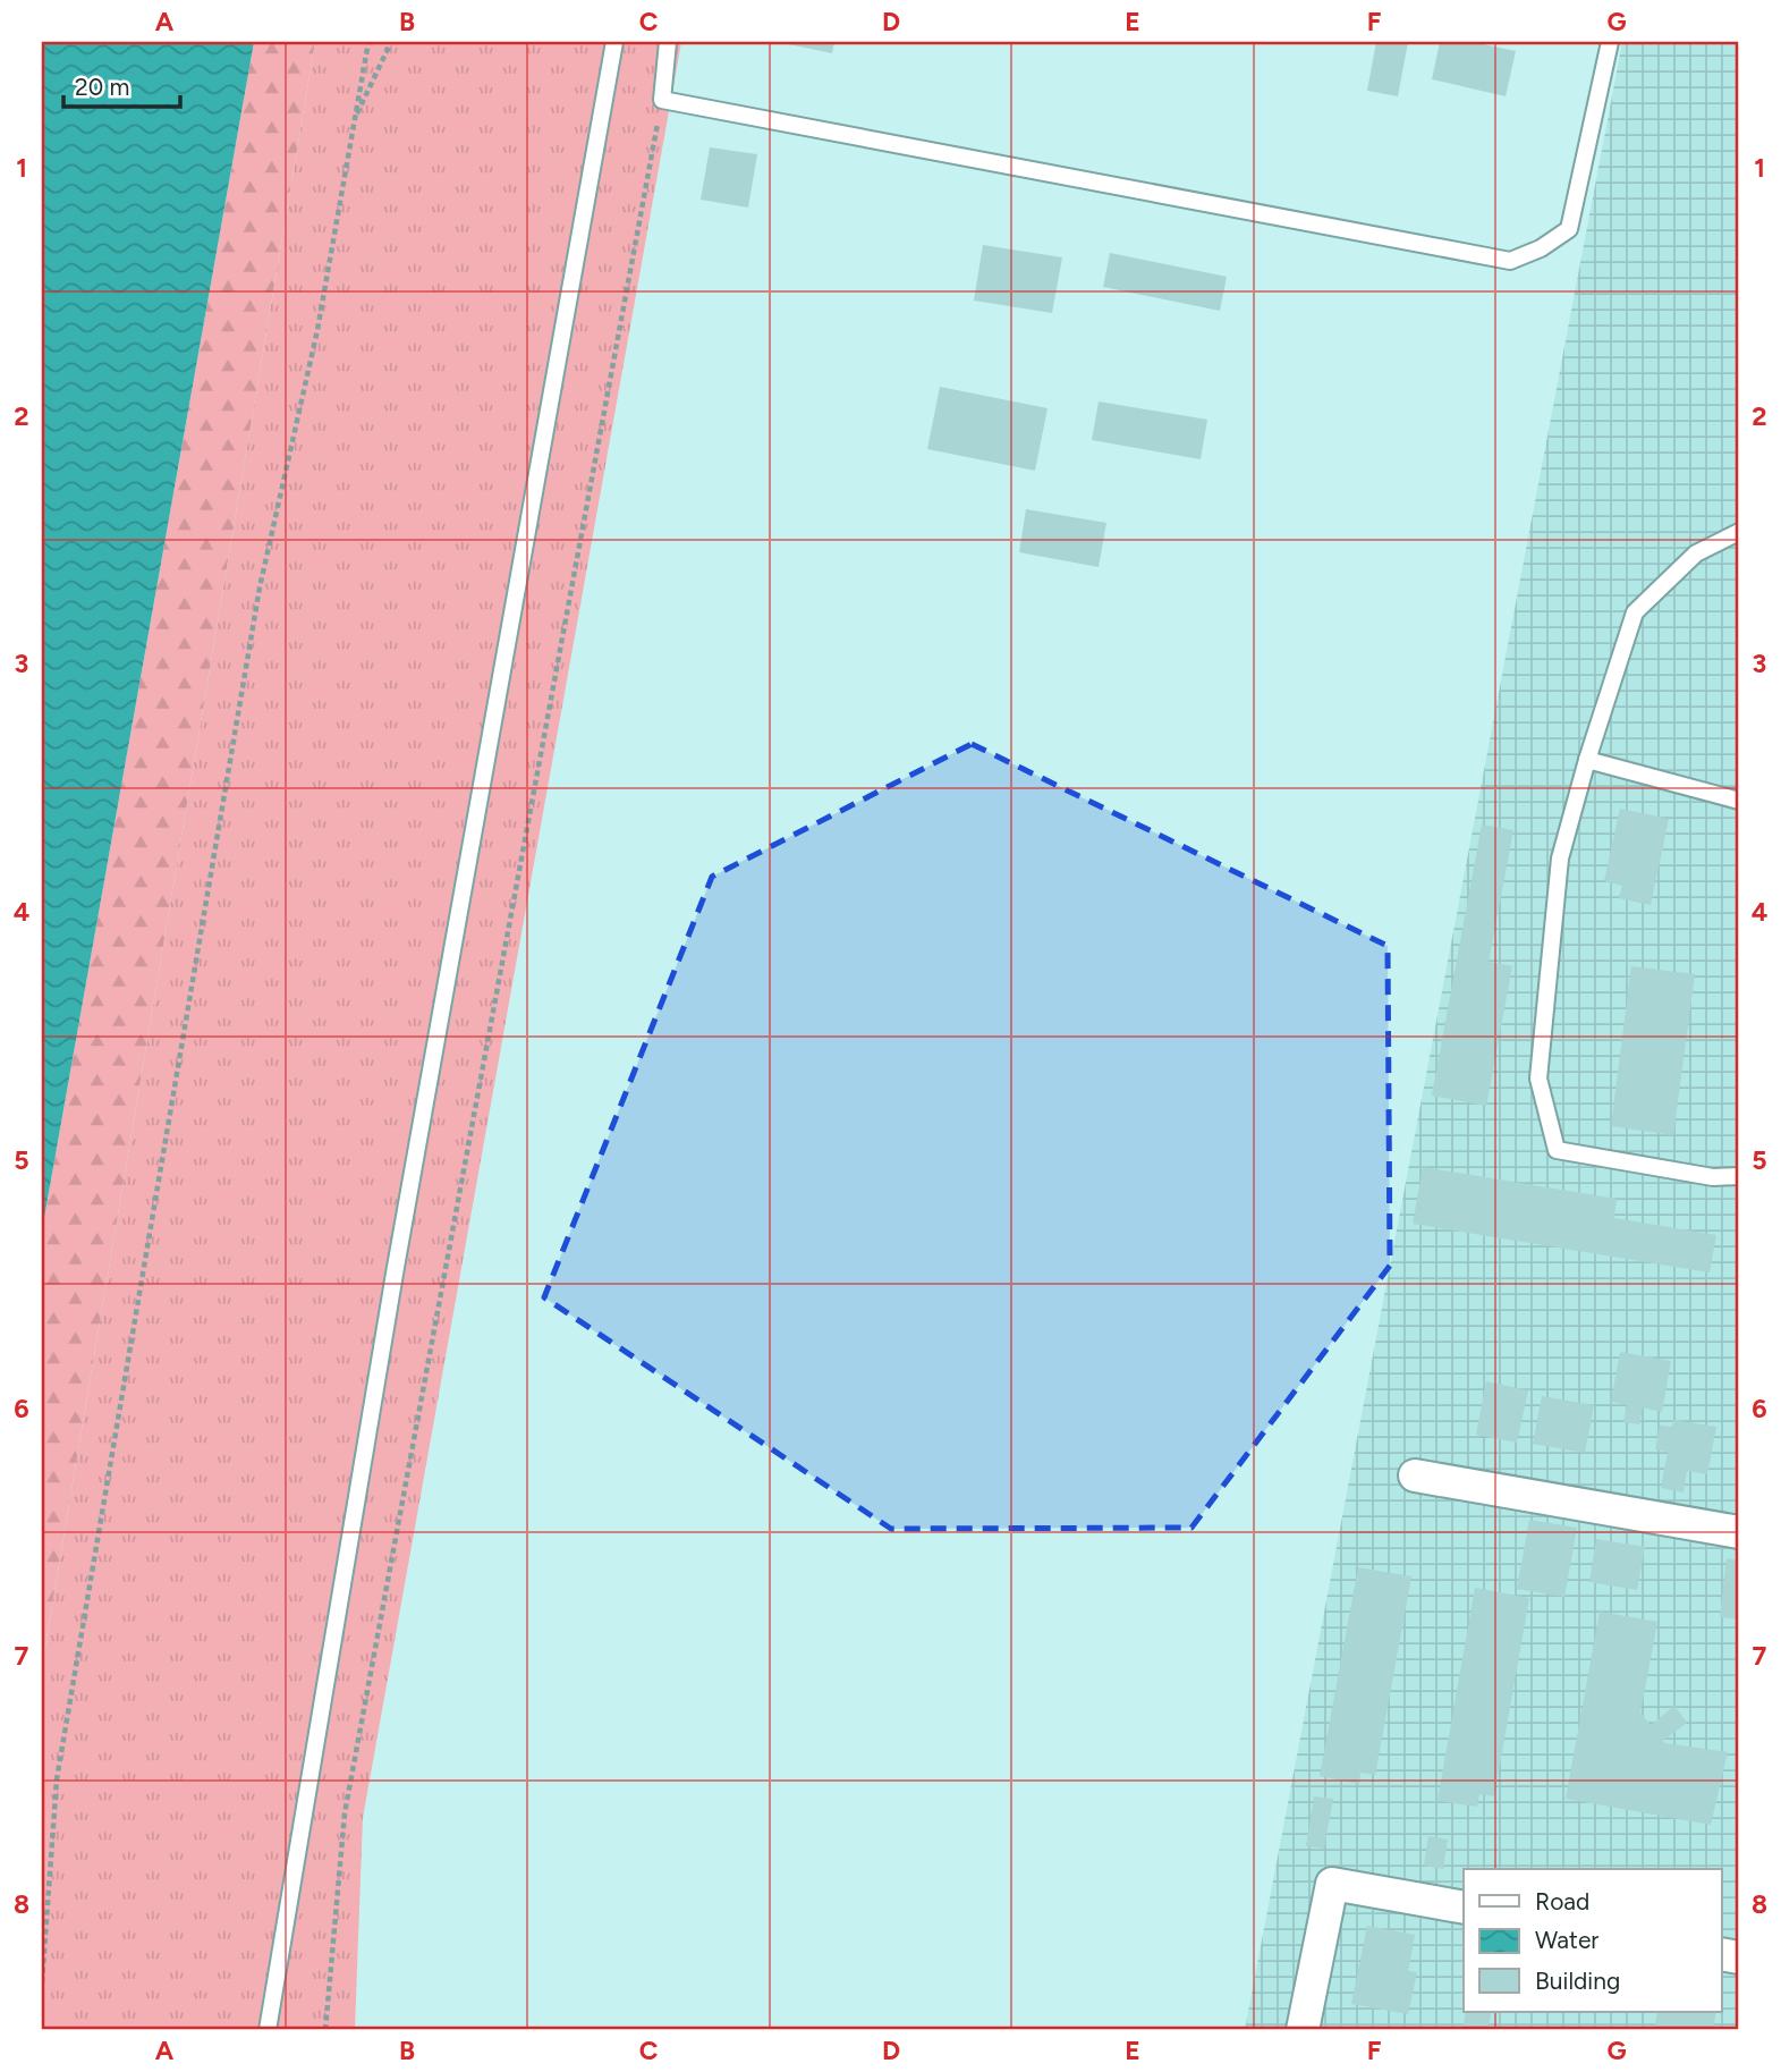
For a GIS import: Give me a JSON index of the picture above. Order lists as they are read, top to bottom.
{
  "legend": ["Road", "Water", "Building"],
  "scale_bar": "20 m",
  "grid": {
    "columns": [
      "A",
      "B",
      "C",
      "D",
      "E",
      "F",
      "G"
    ],
    "rows": [
      "1",
      "2",
      "3",
      "4",
      "5",
      "6",
      "7",
      "8"
    ]
  }
}
